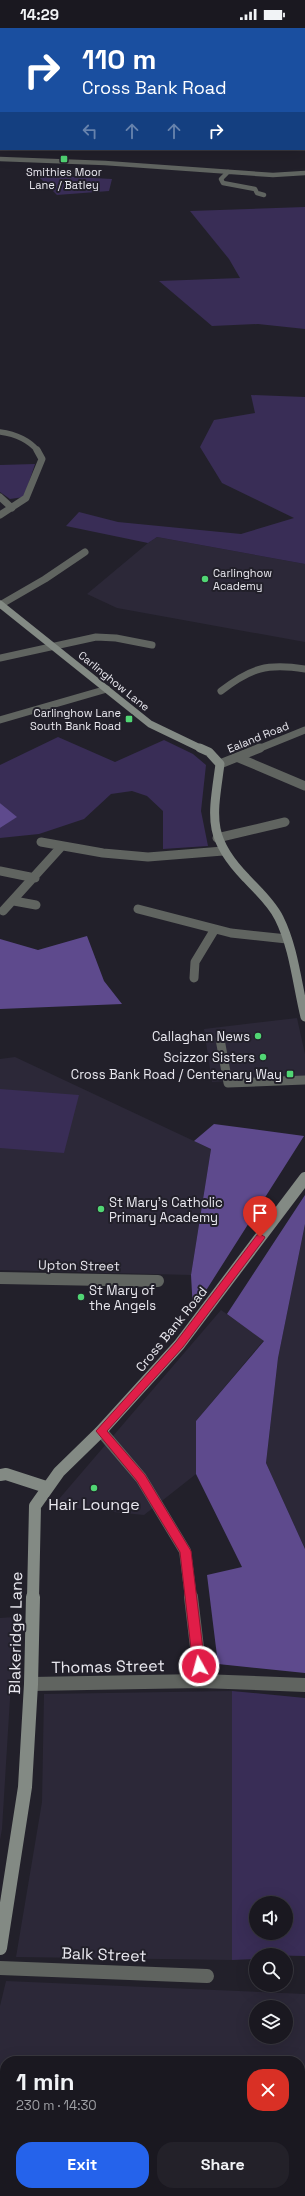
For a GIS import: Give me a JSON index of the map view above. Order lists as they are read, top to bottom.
{
  "streets": {
    "street": [
      "Carlinghow Lane",
      "Ealand Road",
      "Upton Street",
      "Cross Bank Road",
      "Blakeridge Lane",
      "Thomas Street",
      "Balk Street"
    ]
  },
  "crossings": [
    ["Carlinghow Lane", "Ealand Road"],
    ["Cross Bank Road", "Blakeridge Lane"],
    ["Blakeridge Lane", "Thomas Street"]
  ],
  "places": {
    "transit": ["Smithies Moor Lane / Batley", "Carlinghow Lane South Bank Road", "Cross Bank Road / Centenary Way"],
    "other": [
      "Carlinghow Academy",
      "Callaghan News",
      "Scizzor Sisters",
      "St Mary's Catholic Primary Academy",
      "St Mary of the Angels",
      "Hair Lounge"
    ]
  },
  "page": {
    "status": "14:29",
    "turn": ["110 m", "Cross Bank Road"],
    "heading": ["1 min", "230 m · 14:30"],
    "buttons": ["Exit", "Share"]
  }
}
